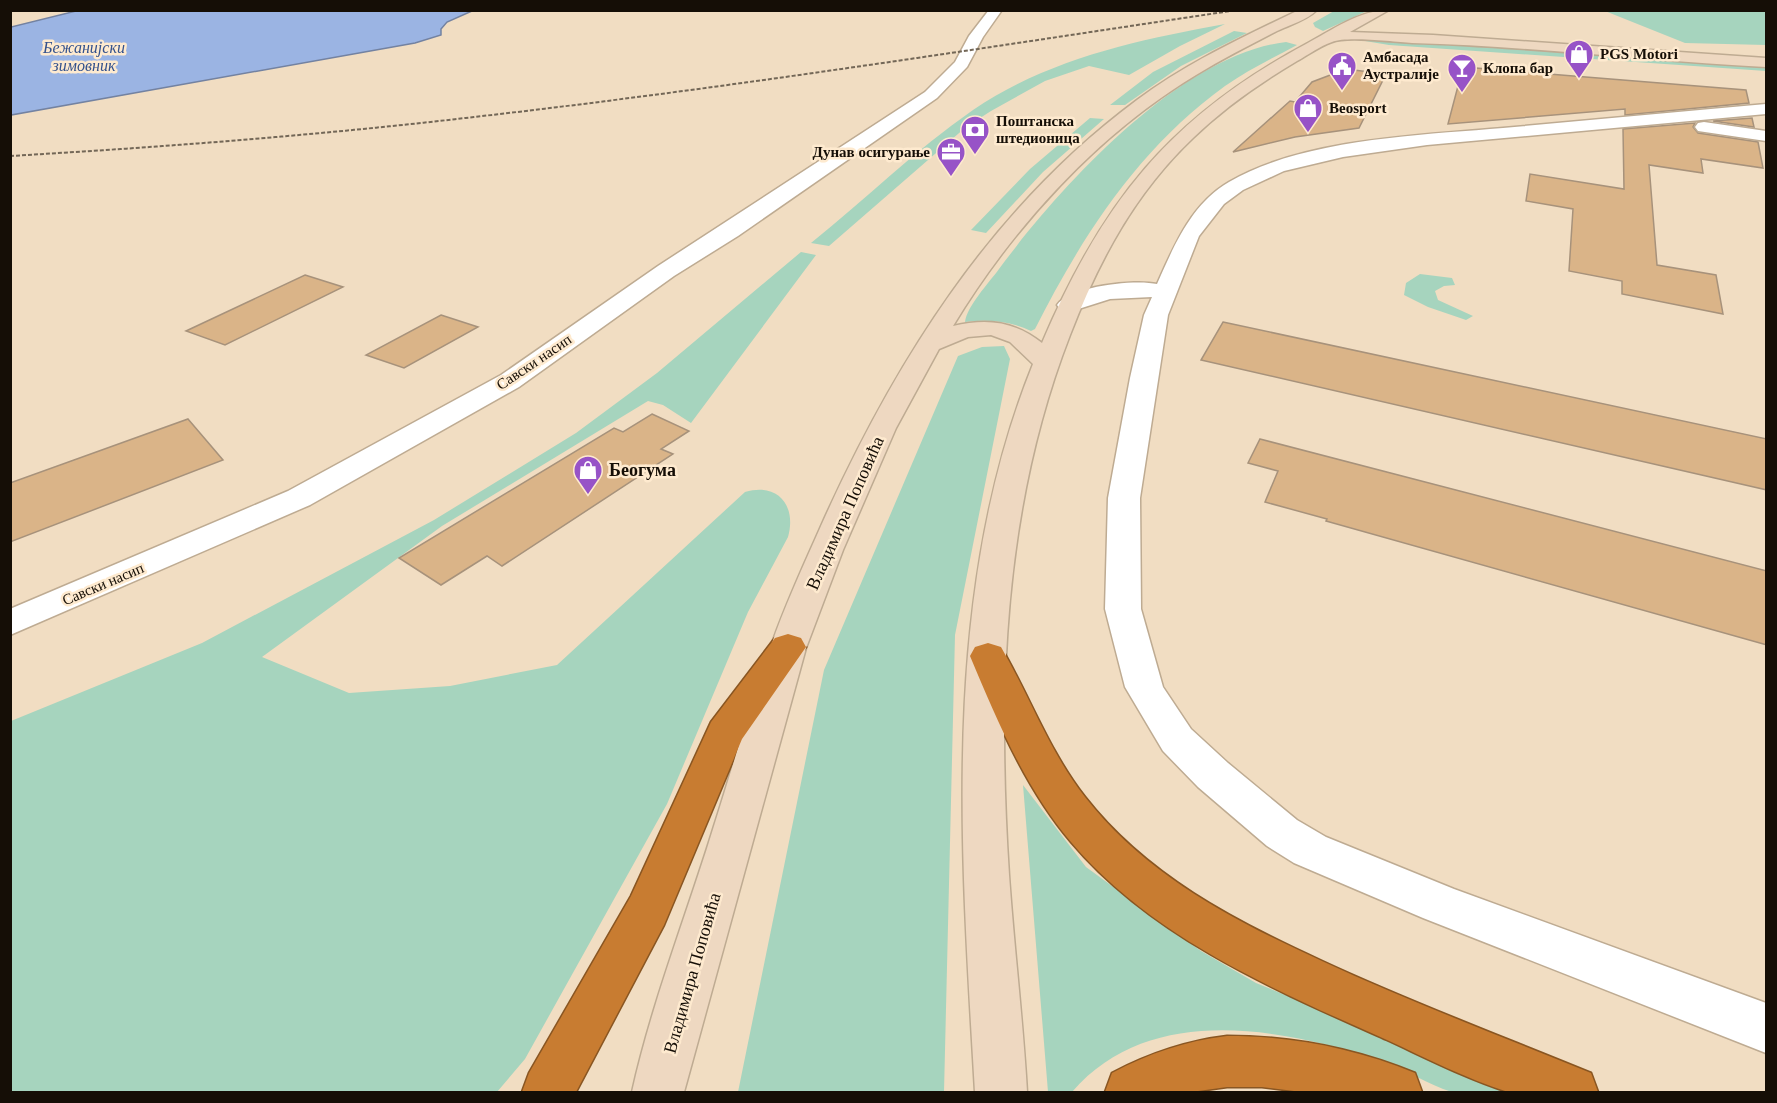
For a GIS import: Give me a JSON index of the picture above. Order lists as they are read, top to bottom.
{
  "streets": {
    "main road": ["Владимира Поповића"],
    "street": ["Савски насип"]
  },
  "water": ["Бежанијски зимовник"],
  "places": {
    "shop": ["PGS Motori", "Beosport", "Беогума"],
    "public building": ["Амбасада Аустралије"],
    "bar": ["Клопа бар"],
    "bank": ["Поштанска штедионица"],
    "office": ["Дунав осигурање"]
  }
}
